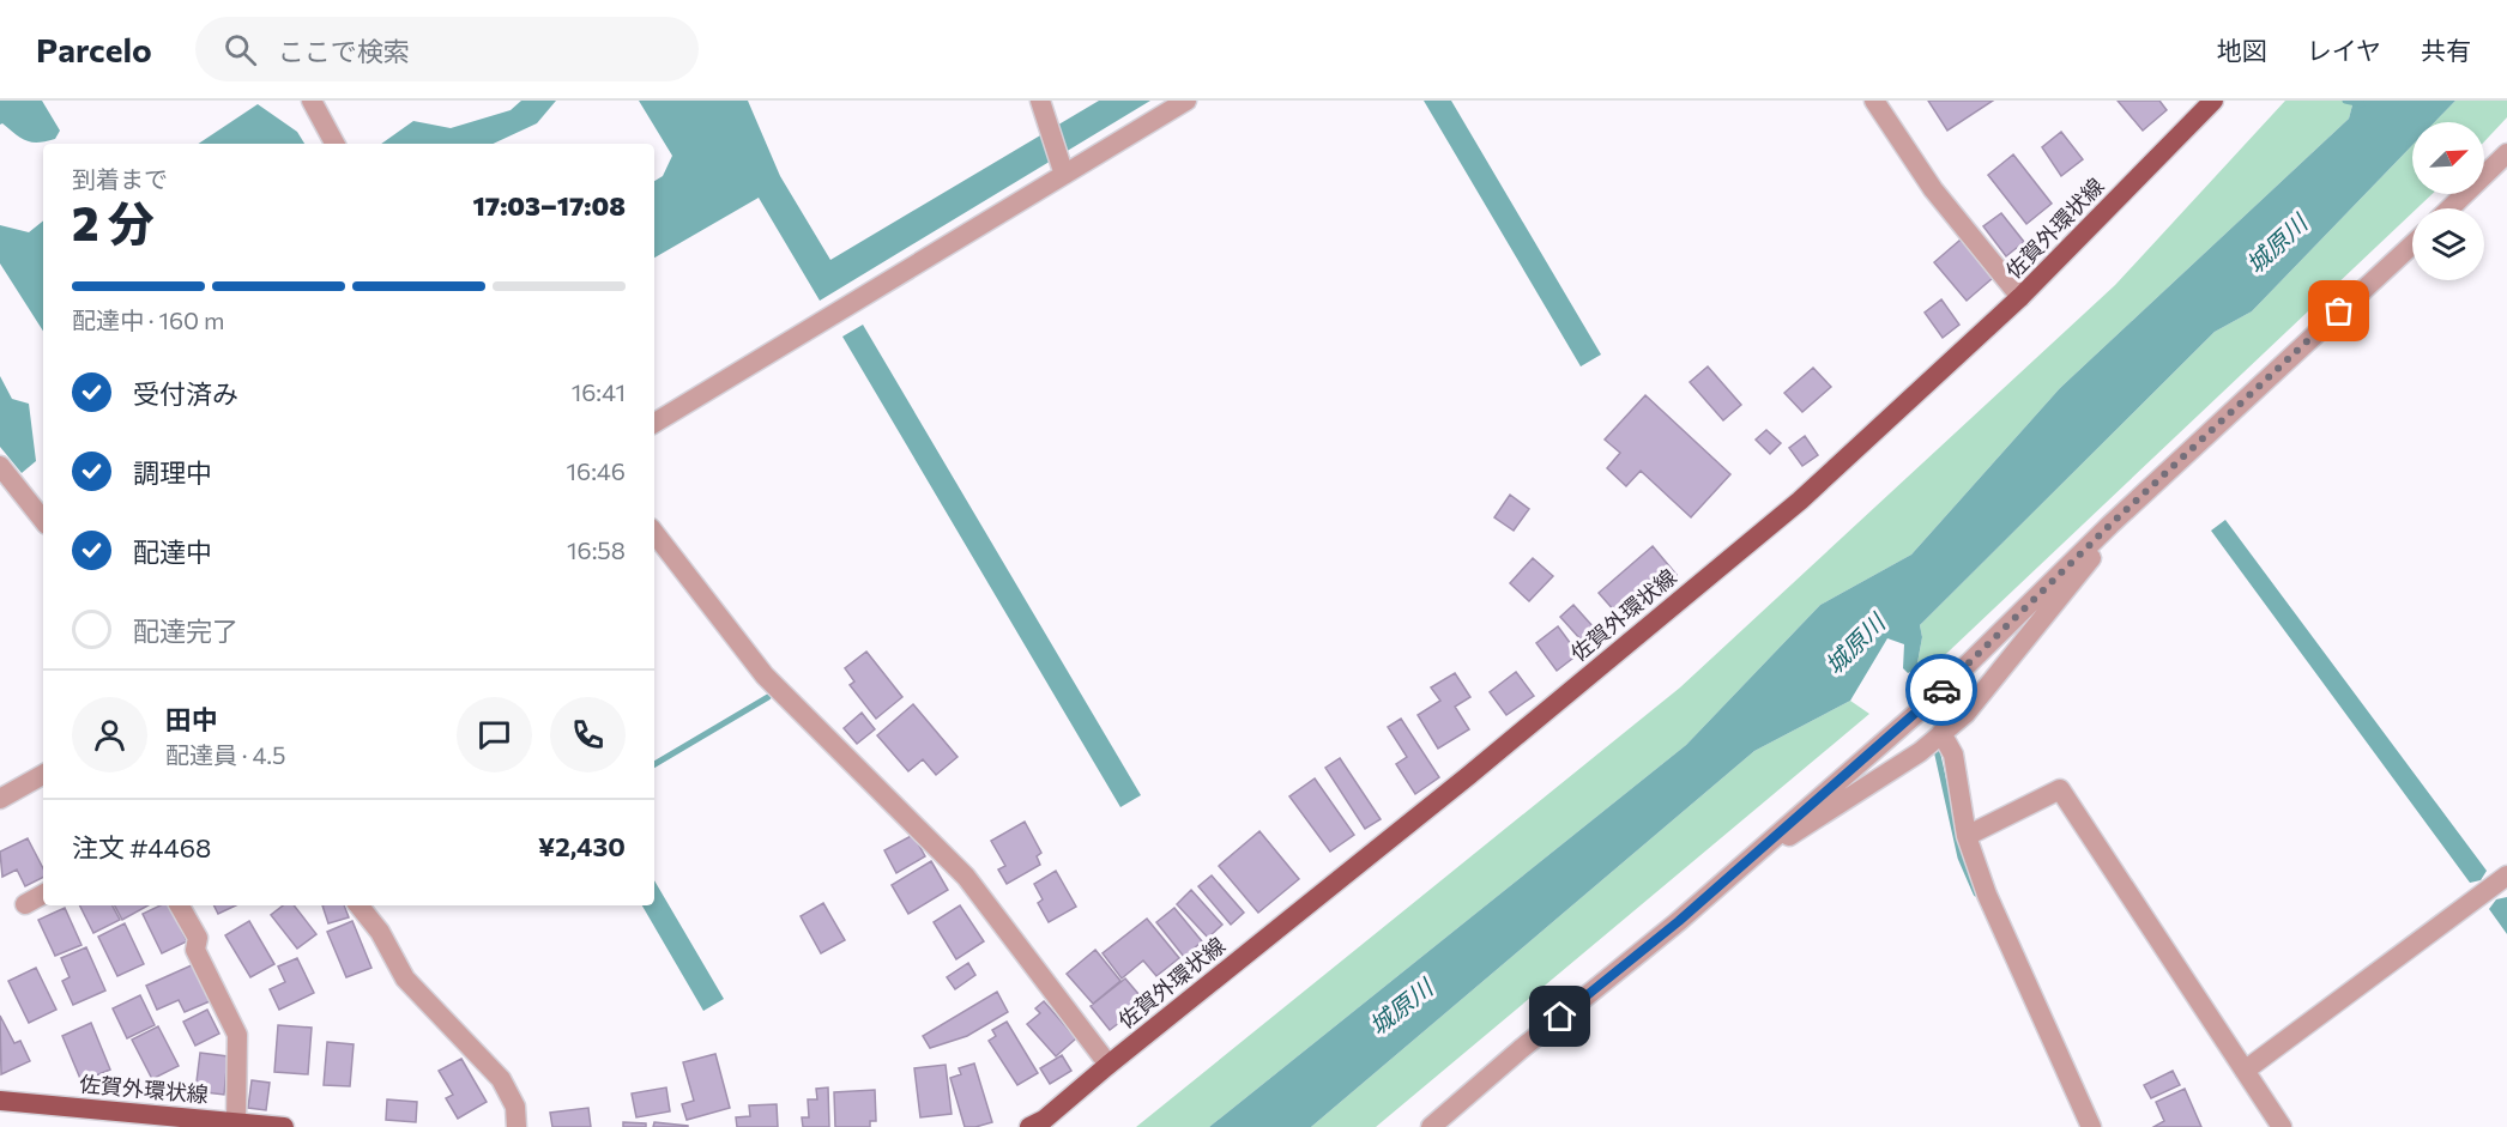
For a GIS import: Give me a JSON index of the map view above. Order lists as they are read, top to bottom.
{
  "streets": {
    "main road": ["佐賀外環状線"]
  },
  "water": ["城原川"],
  "north": "top right",
  "page": {
    "header": "Parcelo",
    "search": "ここで検索",
    "nav": ["地図", "レイヤ", "共有"],
    "heading": ["2 分", "到着まで", "17:03–17:08"],
    "panel": [
      "田中",
      "配達員 · 4.5",
      "注文 #4468",
      "¥2,430"
    ],
    "bar": "配達中 · 160 m",
    "list": [
      ["受付済み", "16:41"],
      ["調理中", "16:46"],
      ["配達中", "16:58"],
      "配達完了"
    ]
  }
}
